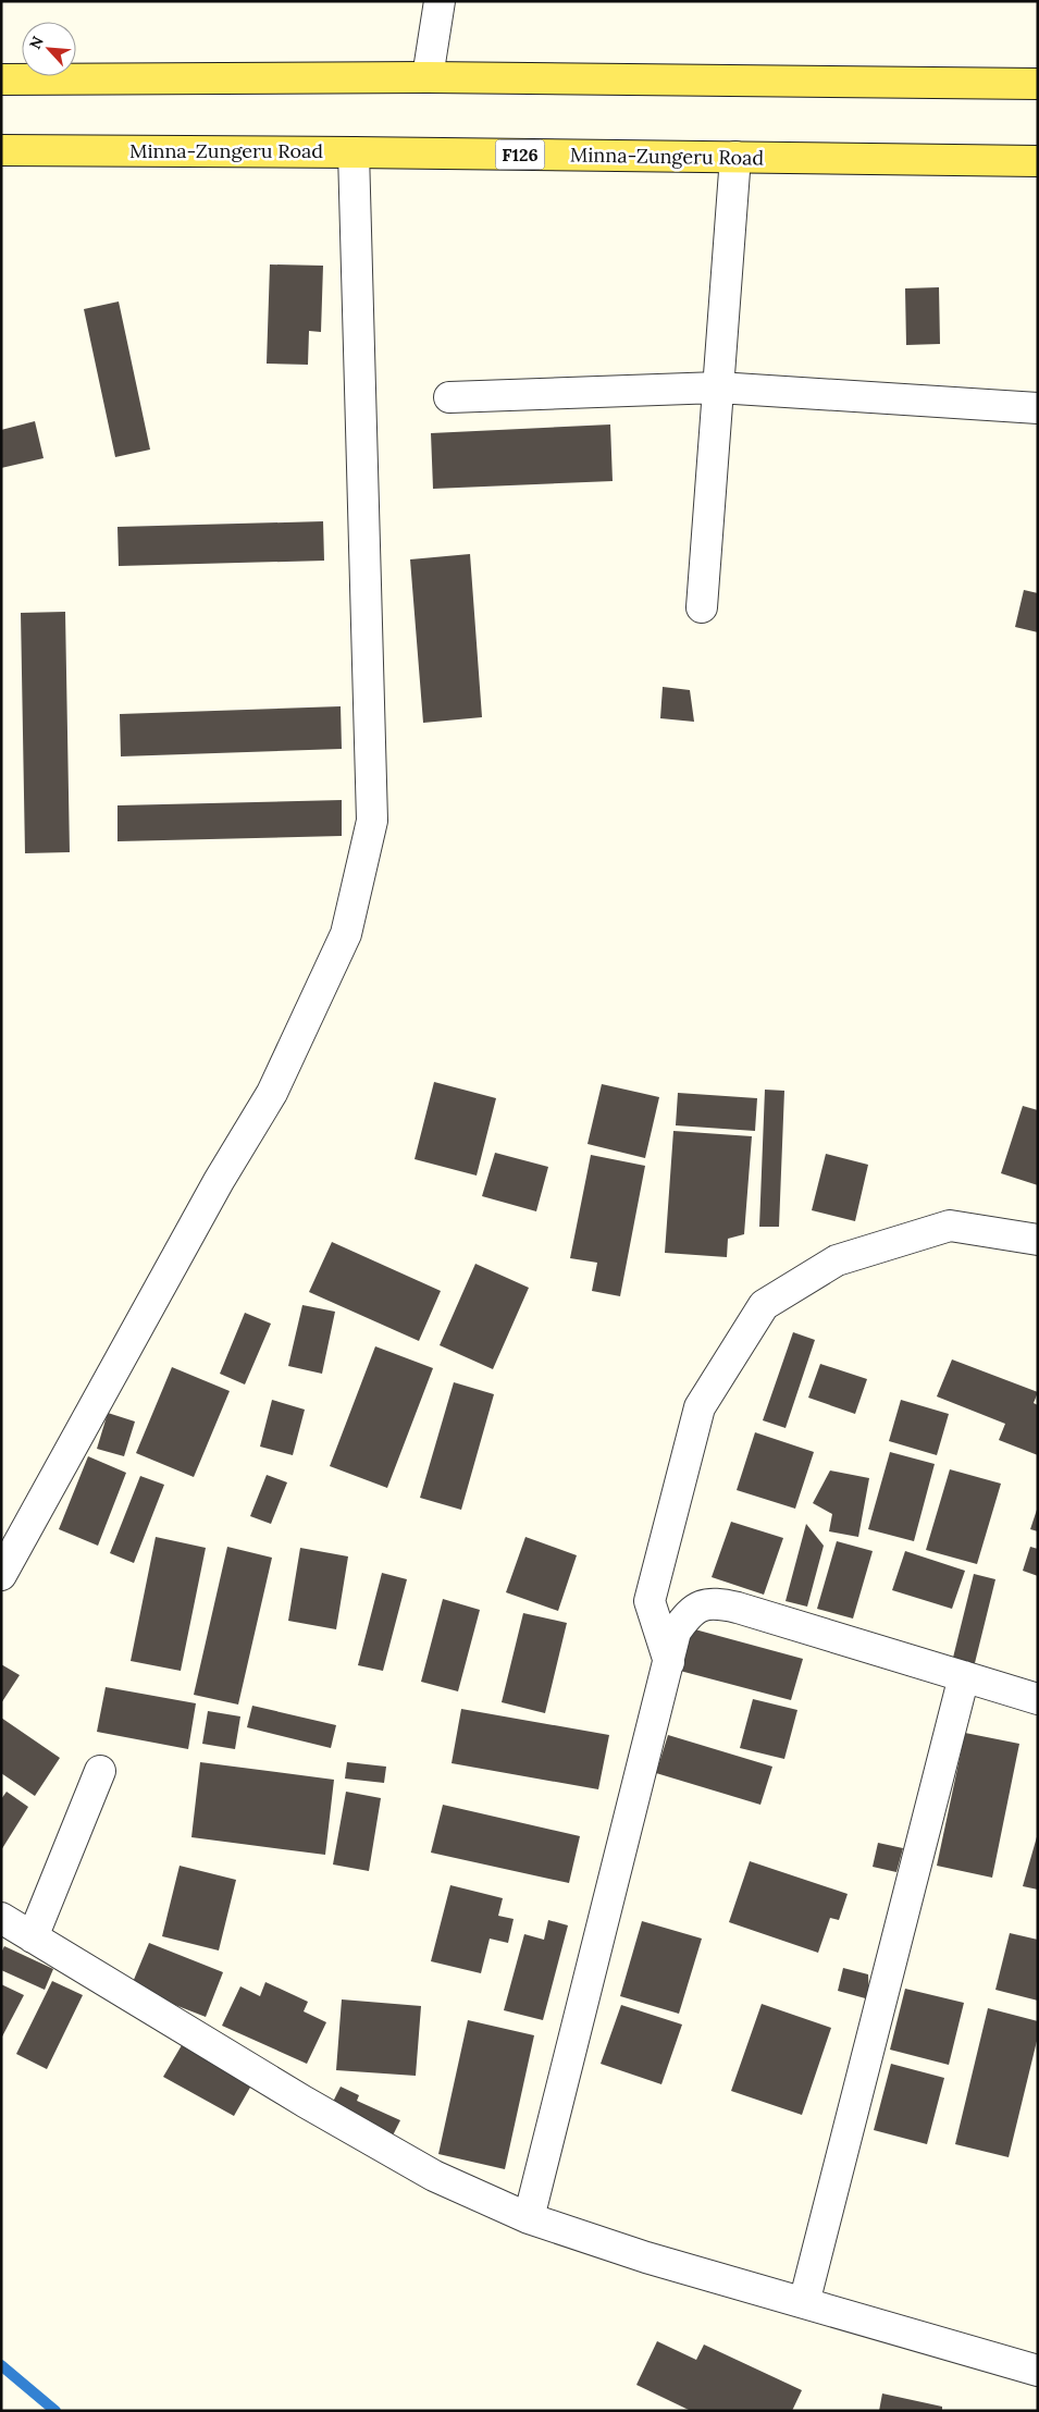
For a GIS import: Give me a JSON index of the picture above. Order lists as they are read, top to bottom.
{
  "streets": {
    "main road": ["Minna-Zungeru Road", "F126"]
  },
  "north": "top left"
}
